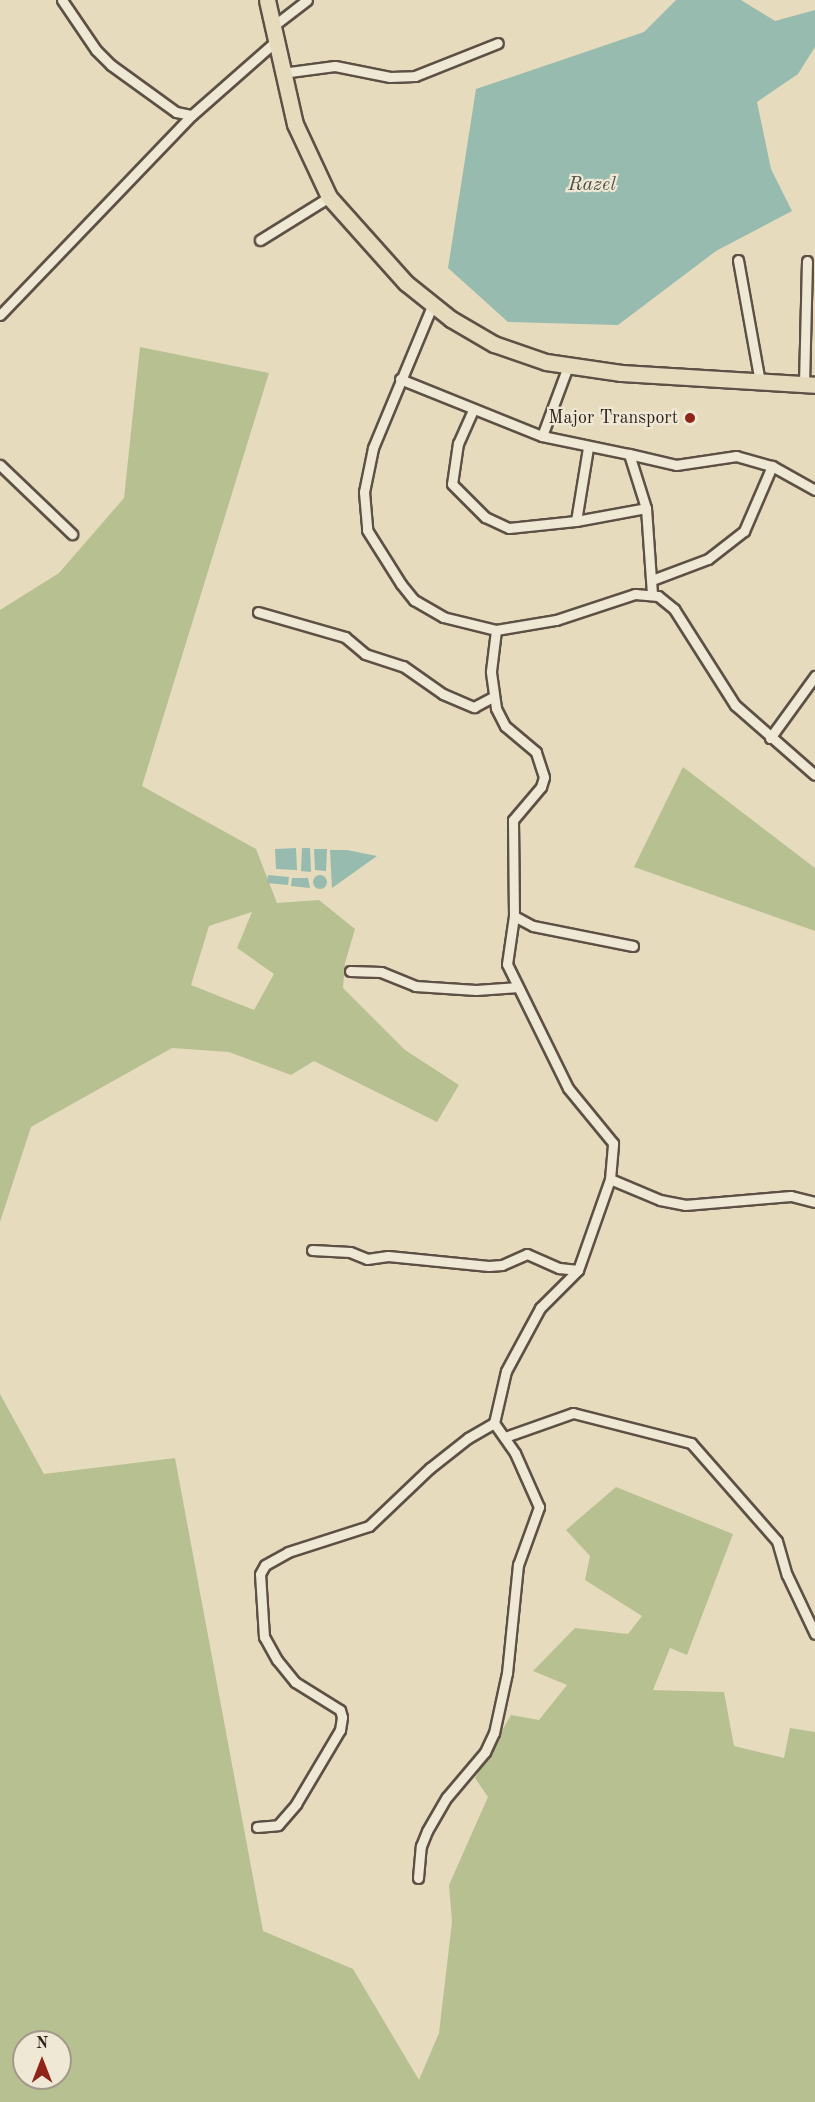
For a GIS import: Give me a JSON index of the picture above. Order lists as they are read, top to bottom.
{
  "water": ["Razel"],
  "places": ["Major Transport"],
  "north": "top"
}
